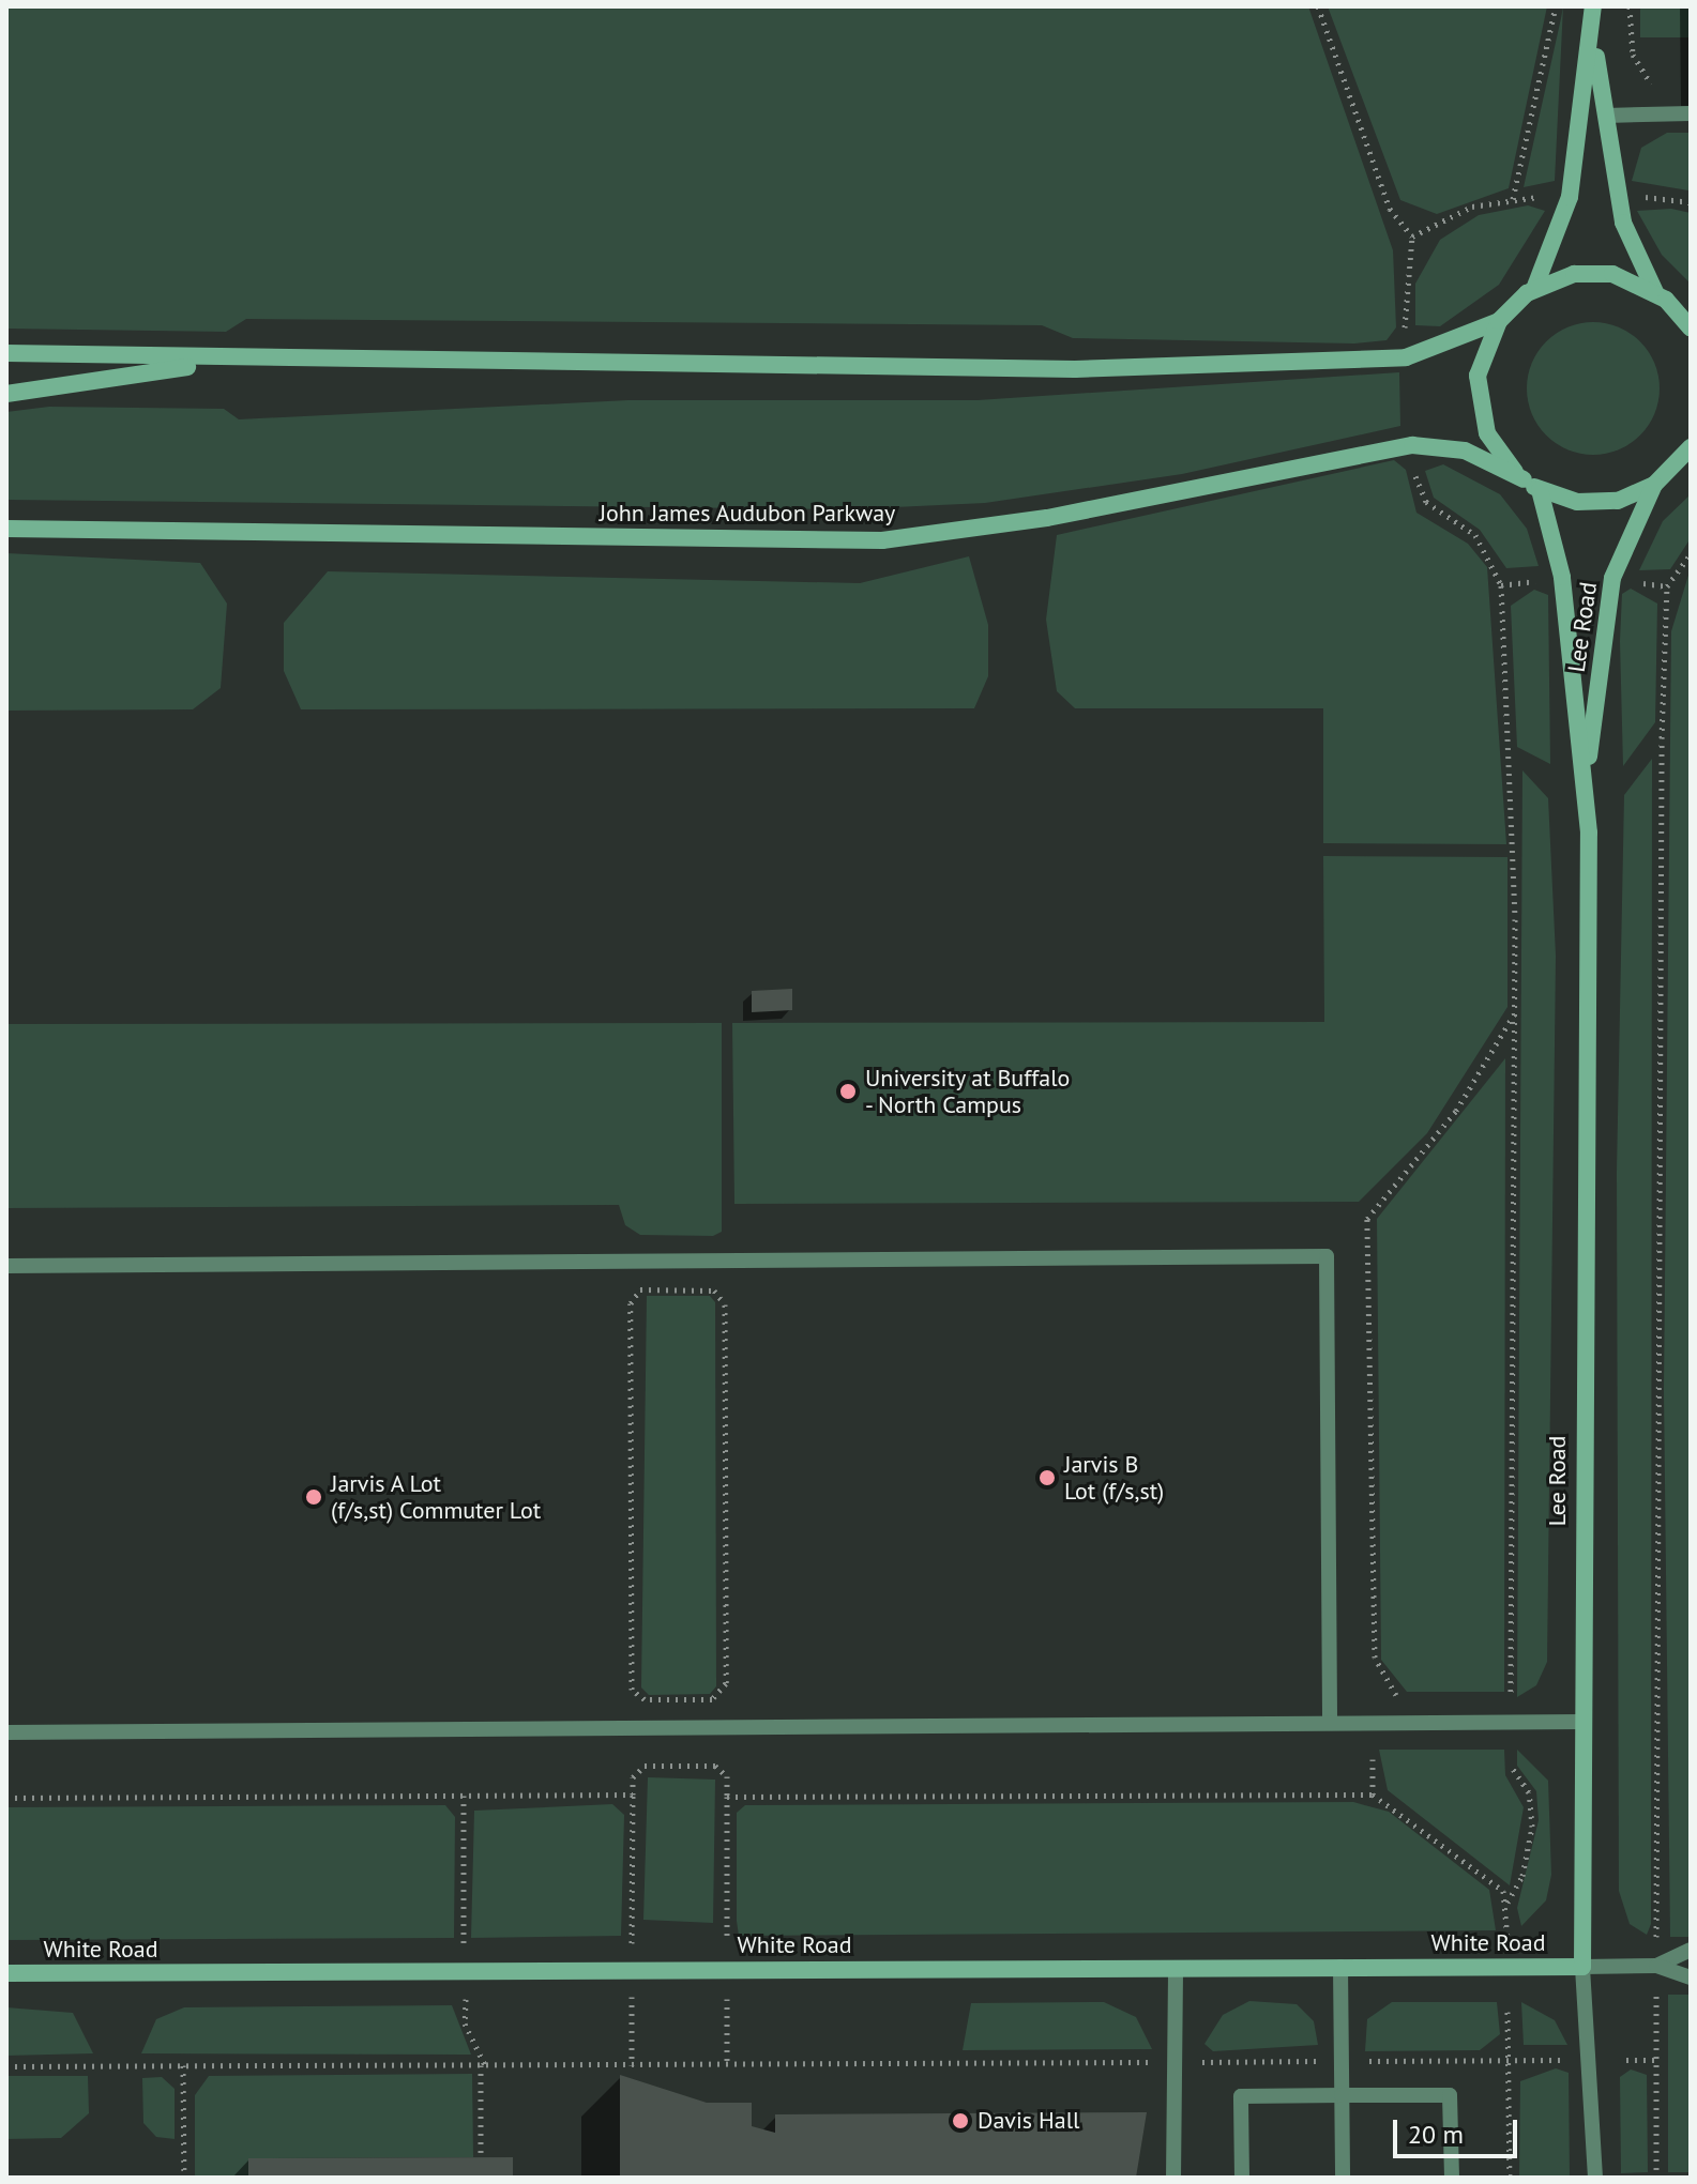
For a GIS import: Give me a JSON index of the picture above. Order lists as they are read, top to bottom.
{
  "streets": {
    "street": ["John James Audubon Parkway", "Lee Road", "White Road"]
  },
  "crossings": [
    ["Lee Road", "White Road"]
  ],
  "places": [
    "University at Buffalo - North Campus",
    "Jarvis B Lot (f/s,st)",
    "Jarvis A Lot (f/s,st) Commuter Lot",
    "Davis Hall"
  ],
  "scale_bar": "20 m"
}
